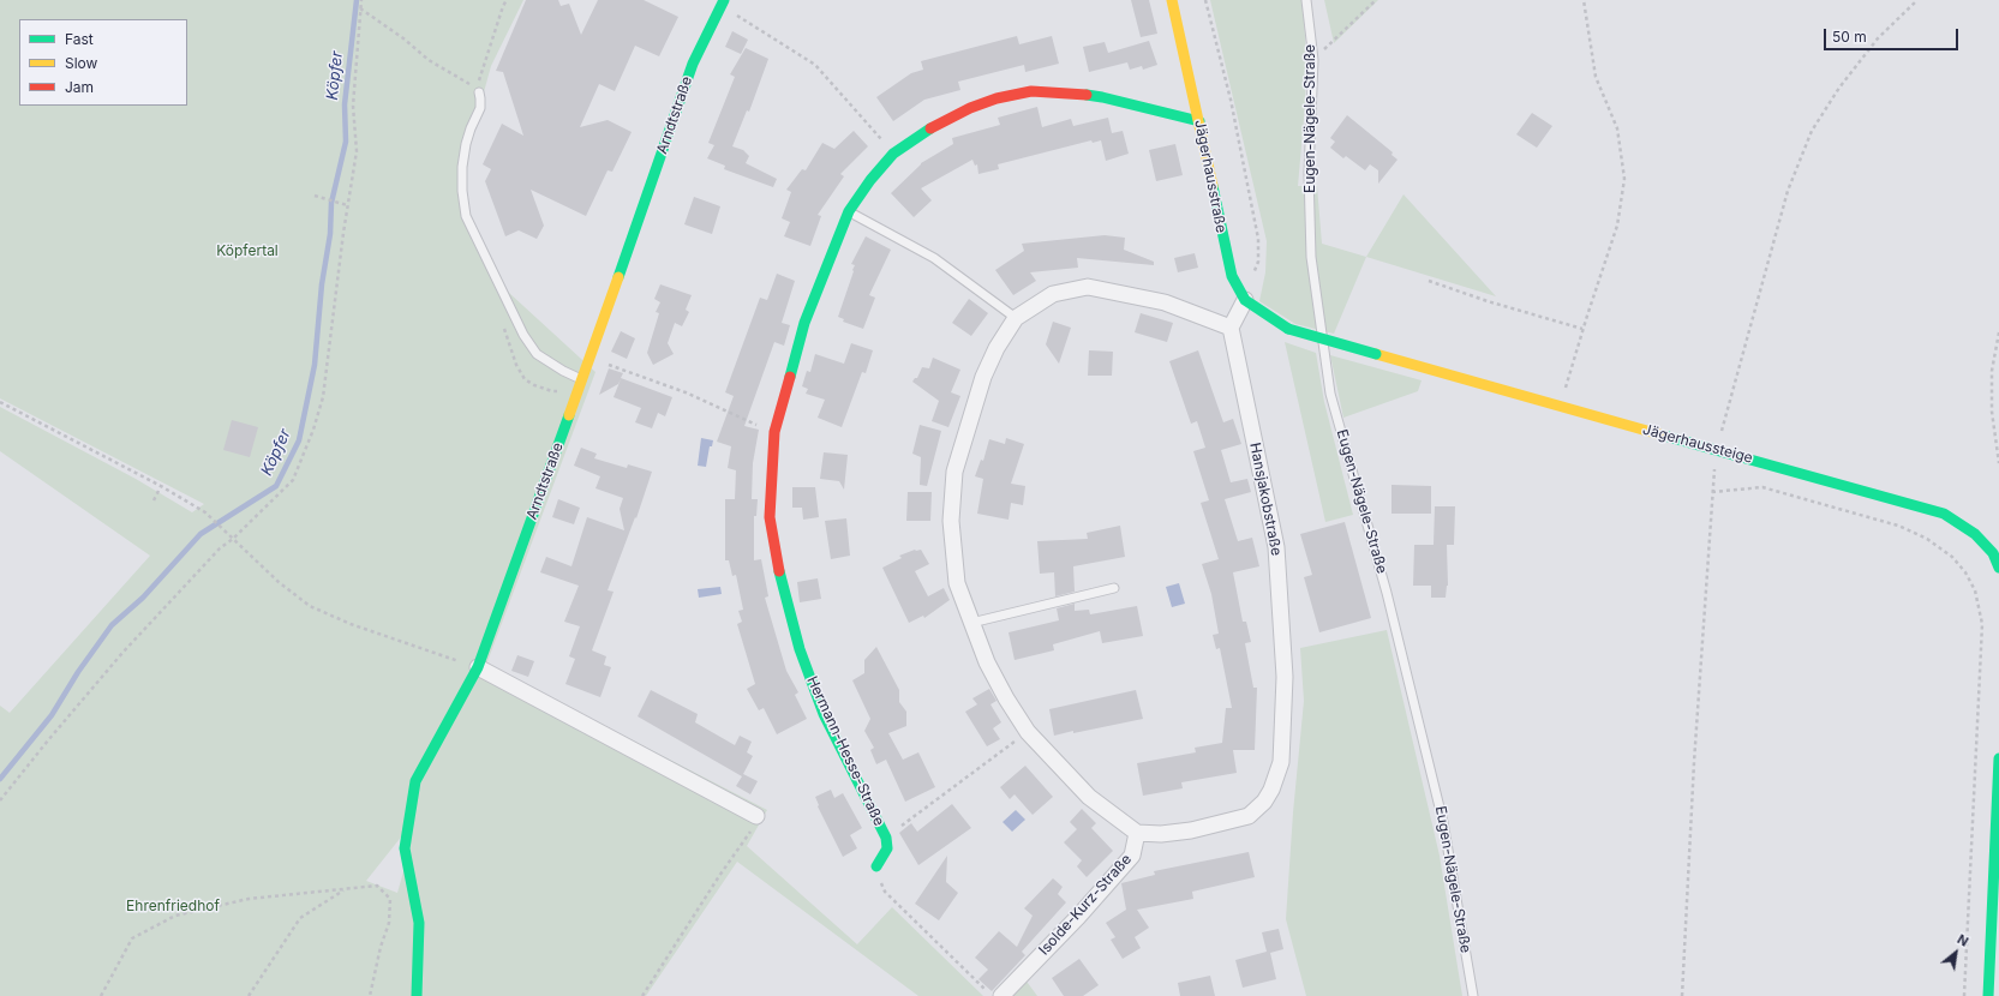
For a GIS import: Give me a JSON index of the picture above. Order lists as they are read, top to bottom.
{
  "streets": {
    "street": [
      "Arndtstraße",
      "Jägerhausstraße",
      "Jägerhaussteige",
      "Hansjakobstraße",
      "Hermann-Hesse-Straße",
      "Isolde-Kurz-Straße"
    ],
    "lane": ["Eugen-Nägele-Straße"]
  },
  "crossings": [
    ["Jägerhausstraße", "Jägerhaussteige"],
    ["Jägerhausstraße", "Hermann-Hesse-Straße"],
    ["Hansjakobstraße", "Isolde-Kurz-Straße"]
  ],
  "water": ["Köpfer"],
  "parks": ["Köpfertal", "Ehrenfriedhof"],
  "legend": ["Fast", "Slow", "Jam"],
  "scale_bar": "50 m",
  "north": "top right"
}
